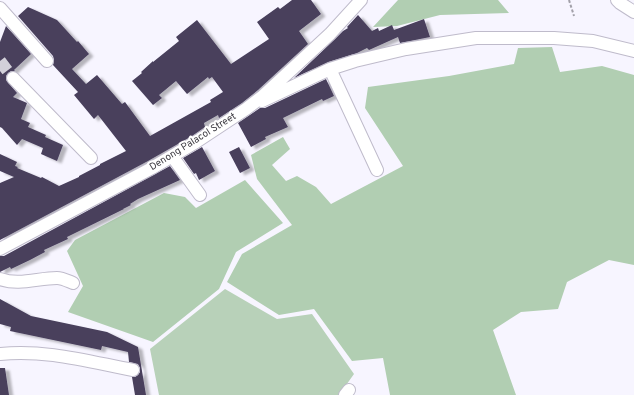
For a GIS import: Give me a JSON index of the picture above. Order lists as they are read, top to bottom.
{
  "streets": {
    "street": ["Denong Palacol Street"]
  }
}
